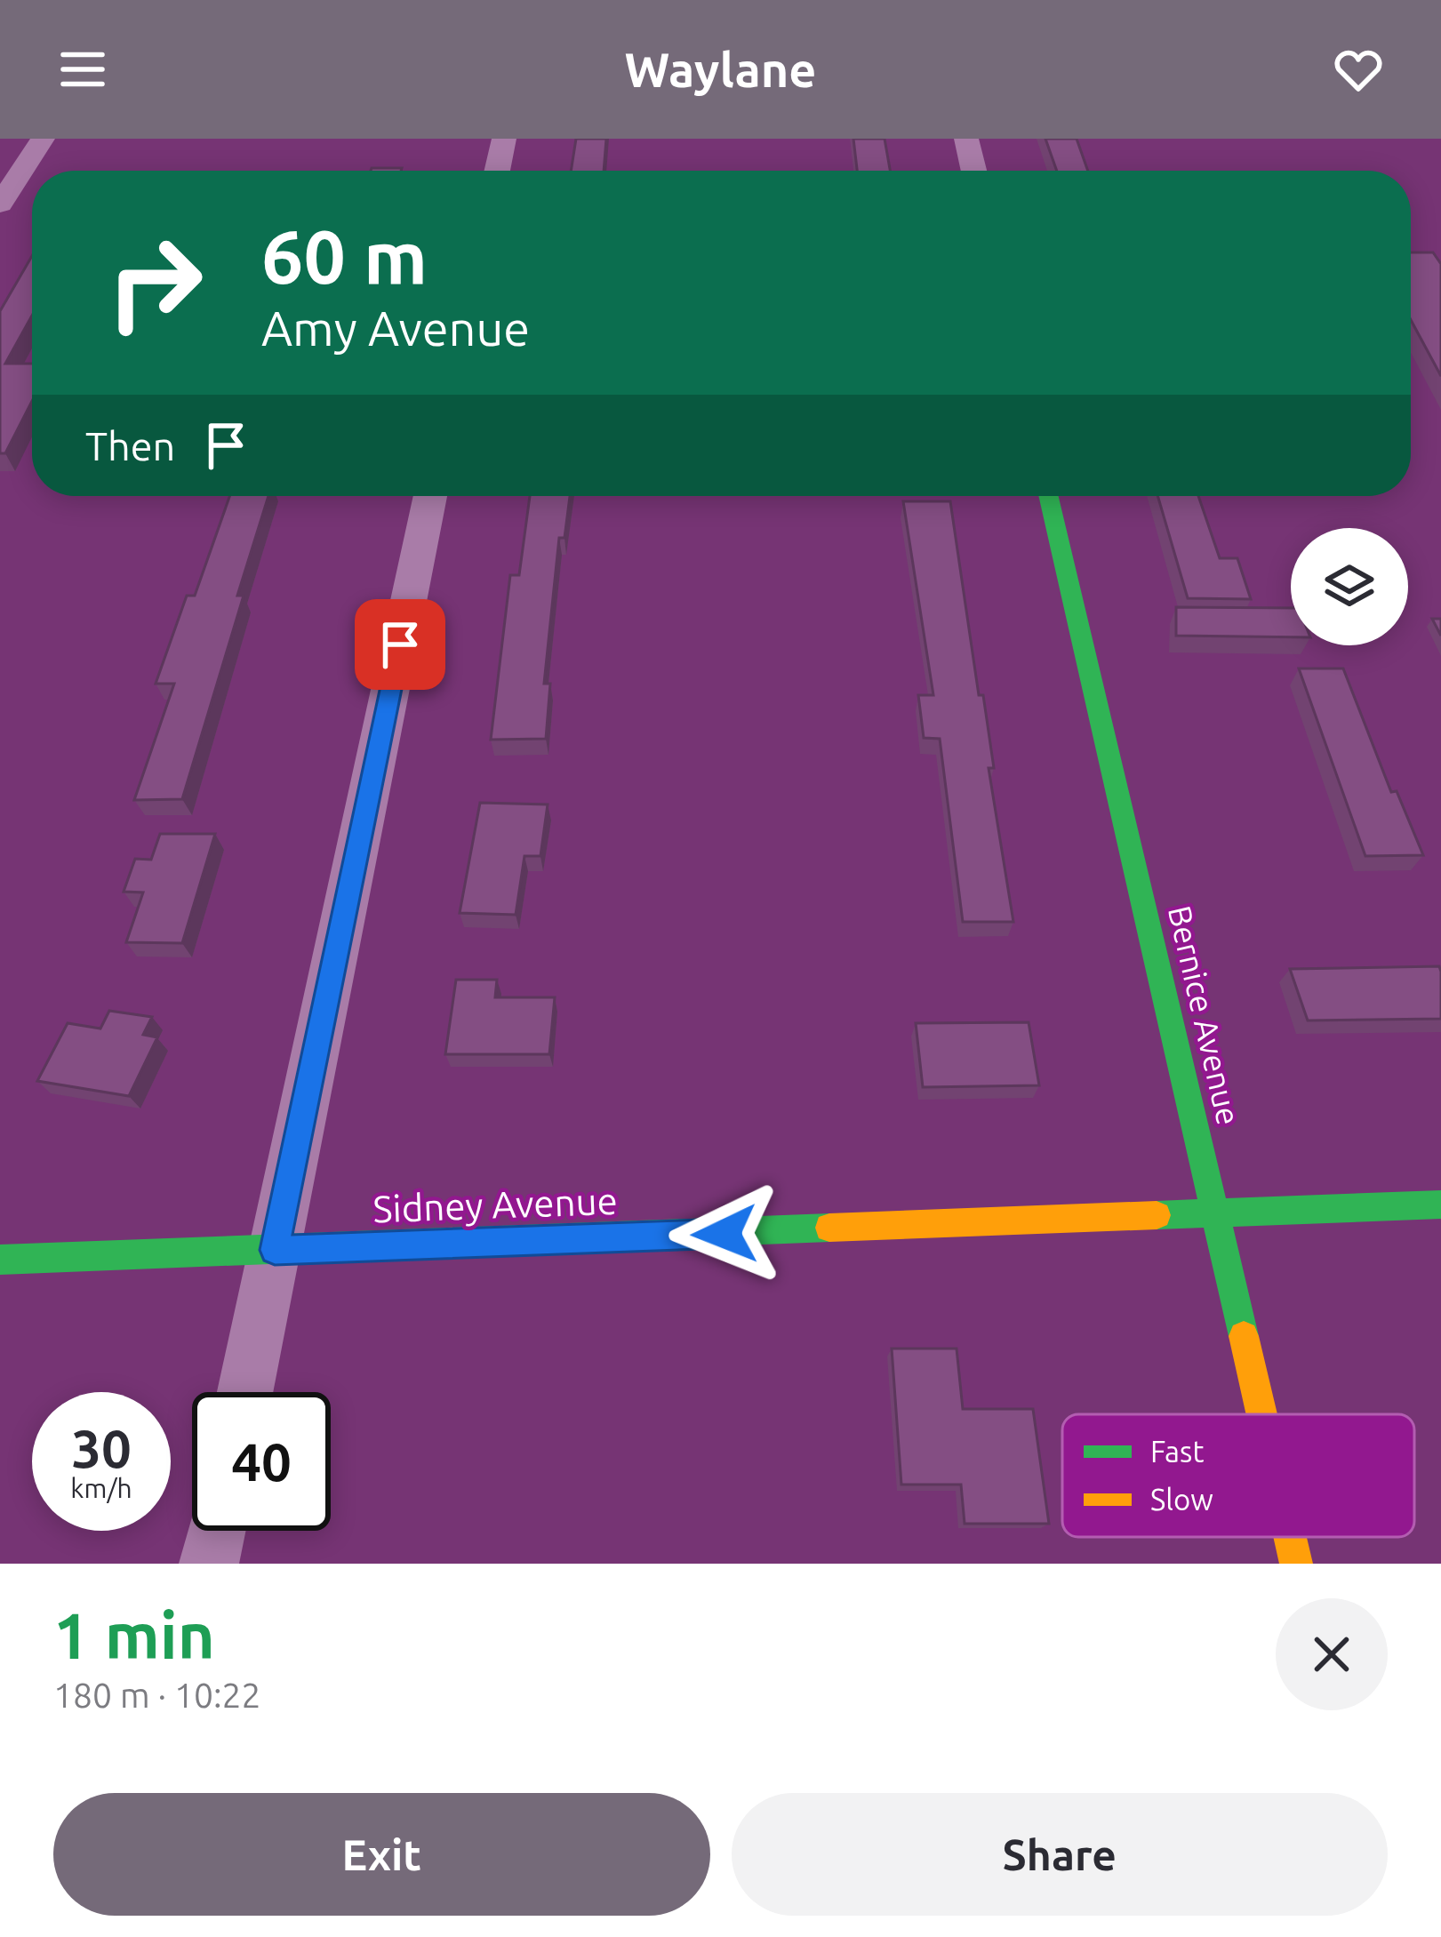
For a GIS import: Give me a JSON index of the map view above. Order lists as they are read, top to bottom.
{
  "streets": {
    "street": ["Bernice Avenue", "Sidney Avenue"]
  },
  "crossings": [
    ["Bernice Avenue", "Sidney Avenue"]
  ],
  "legend": ["Fast", "Slow"],
  "page": {
    "header": "Waylane",
    "turn": ["60 m", "Amy Avenue"],
    "then": "Then",
    "speed": "30 km/h",
    "limit": "40",
    "heading": ["1 min", "180 m · 10:22"],
    "buttons": ["Exit", "Share"]
  }
}
